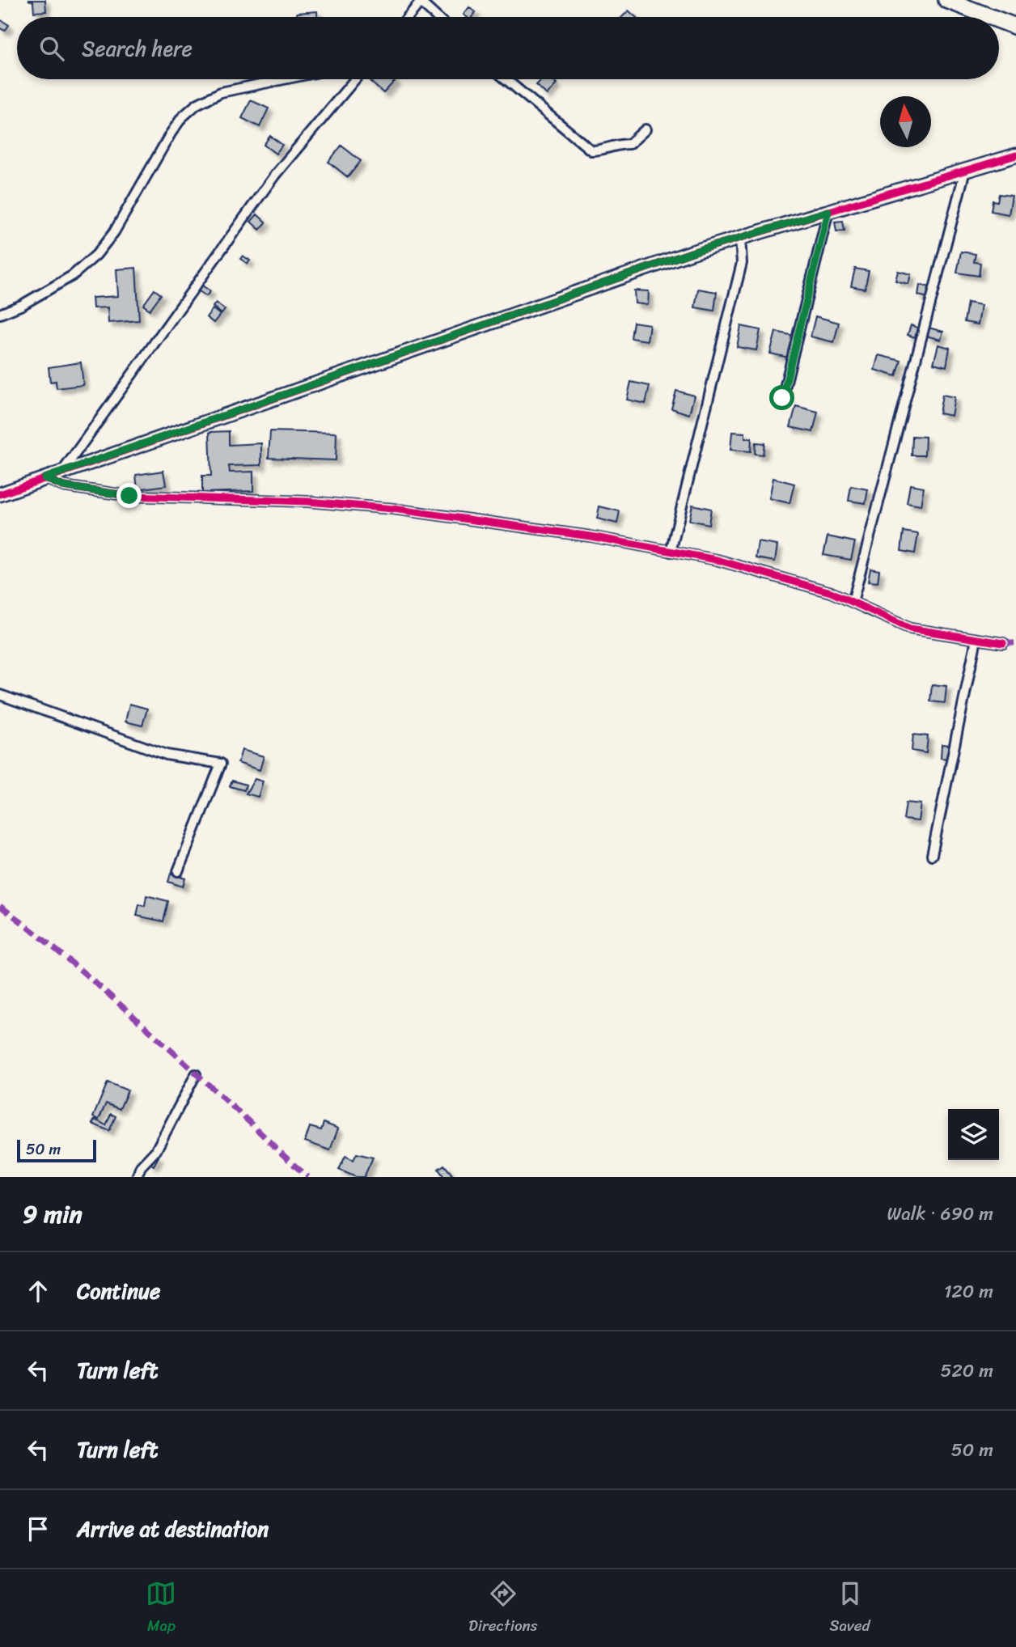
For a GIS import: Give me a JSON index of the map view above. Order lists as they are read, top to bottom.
{
  "scale_bar": "50 m",
  "north": "top",
  "page": {
    "search": "Search here",
    "scale": "50 m",
    "heading": ["9 min", "Walk · 690 m"],
    "list": [
      ["Continue", "120 m"],
      ["Turn left", "520 m"],
      ["Turn left", "50 m"],
      "Arrive at destination"
    ],
    "nav": ["Map", "Directions", "Saved"]
  }
}
